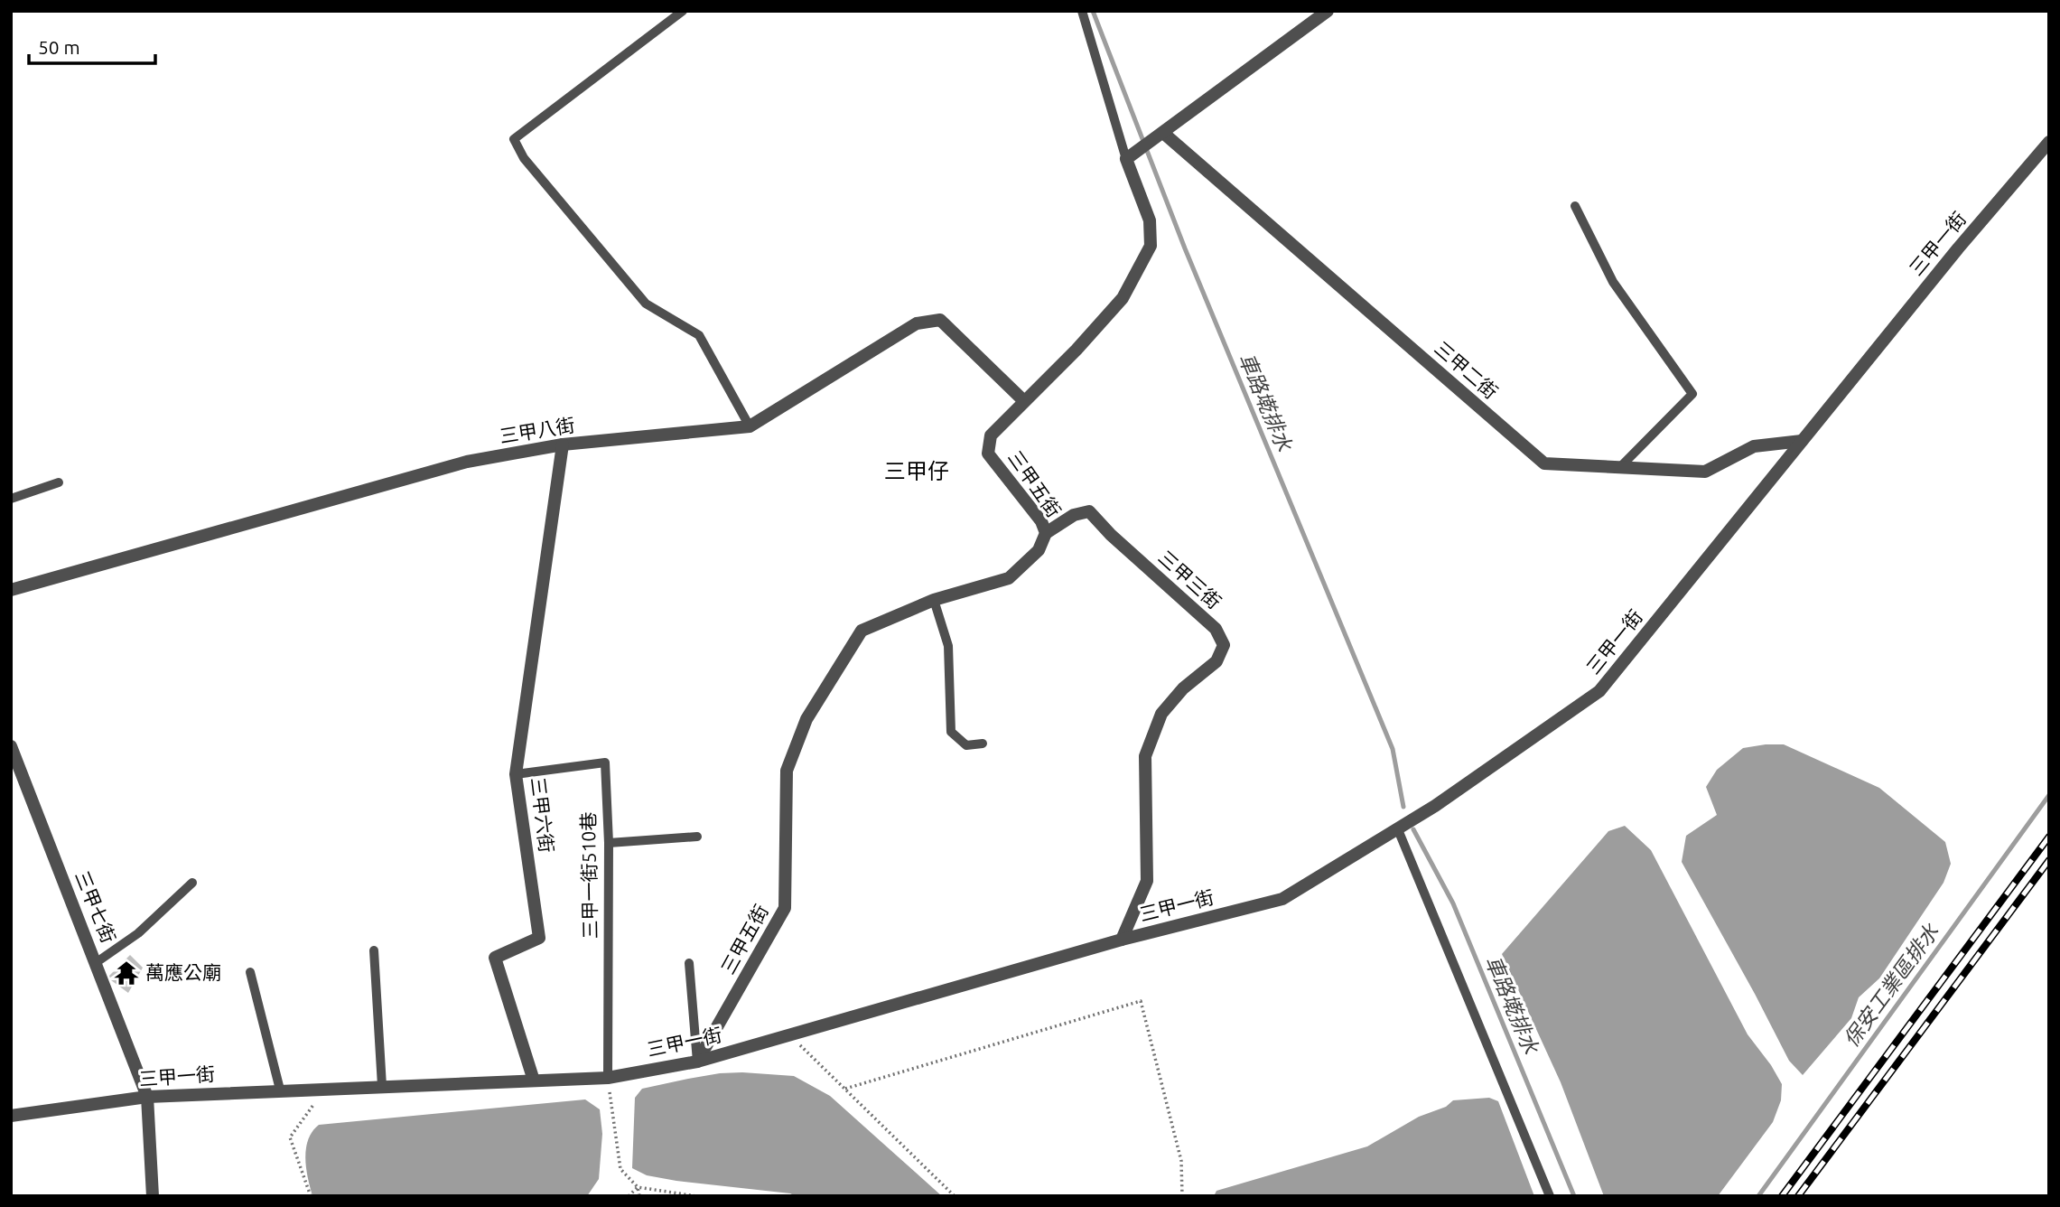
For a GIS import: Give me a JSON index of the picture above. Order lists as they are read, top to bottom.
{
  "streets": {
    "street": [
      "三甲一街",
      "三甲二街",
      "三甲八街",
      "三甲五街",
      "三甲三街",
      "三甲六街",
      "三甲七街"
    ],
    "lane": ["三甲一街510巷"]
  },
  "crossings": [
    ["三甲一街", "三甲二街"],
    ["三甲一街", "三甲五街"],
    ["三甲一街", "三甲三街"],
    ["三甲一街", "三甲六街"],
    ["三甲一街", "三甲一街510巷"],
    ["三甲一街", "三甲七街"],
    ["三甲八街", "三甲五街"],
    ["三甲八街", "三甲六街"],
    ["三甲五街", "三甲三街"],
    ["三甲六街", "三甲一街510巷"]
  ],
  "districts": ["三甲仔"],
  "water": ["車路墘排水", "保安工業區排水"],
  "places": {
    "temple": ["萬應公廟"]
  },
  "scale_bar": "50 m"
}
